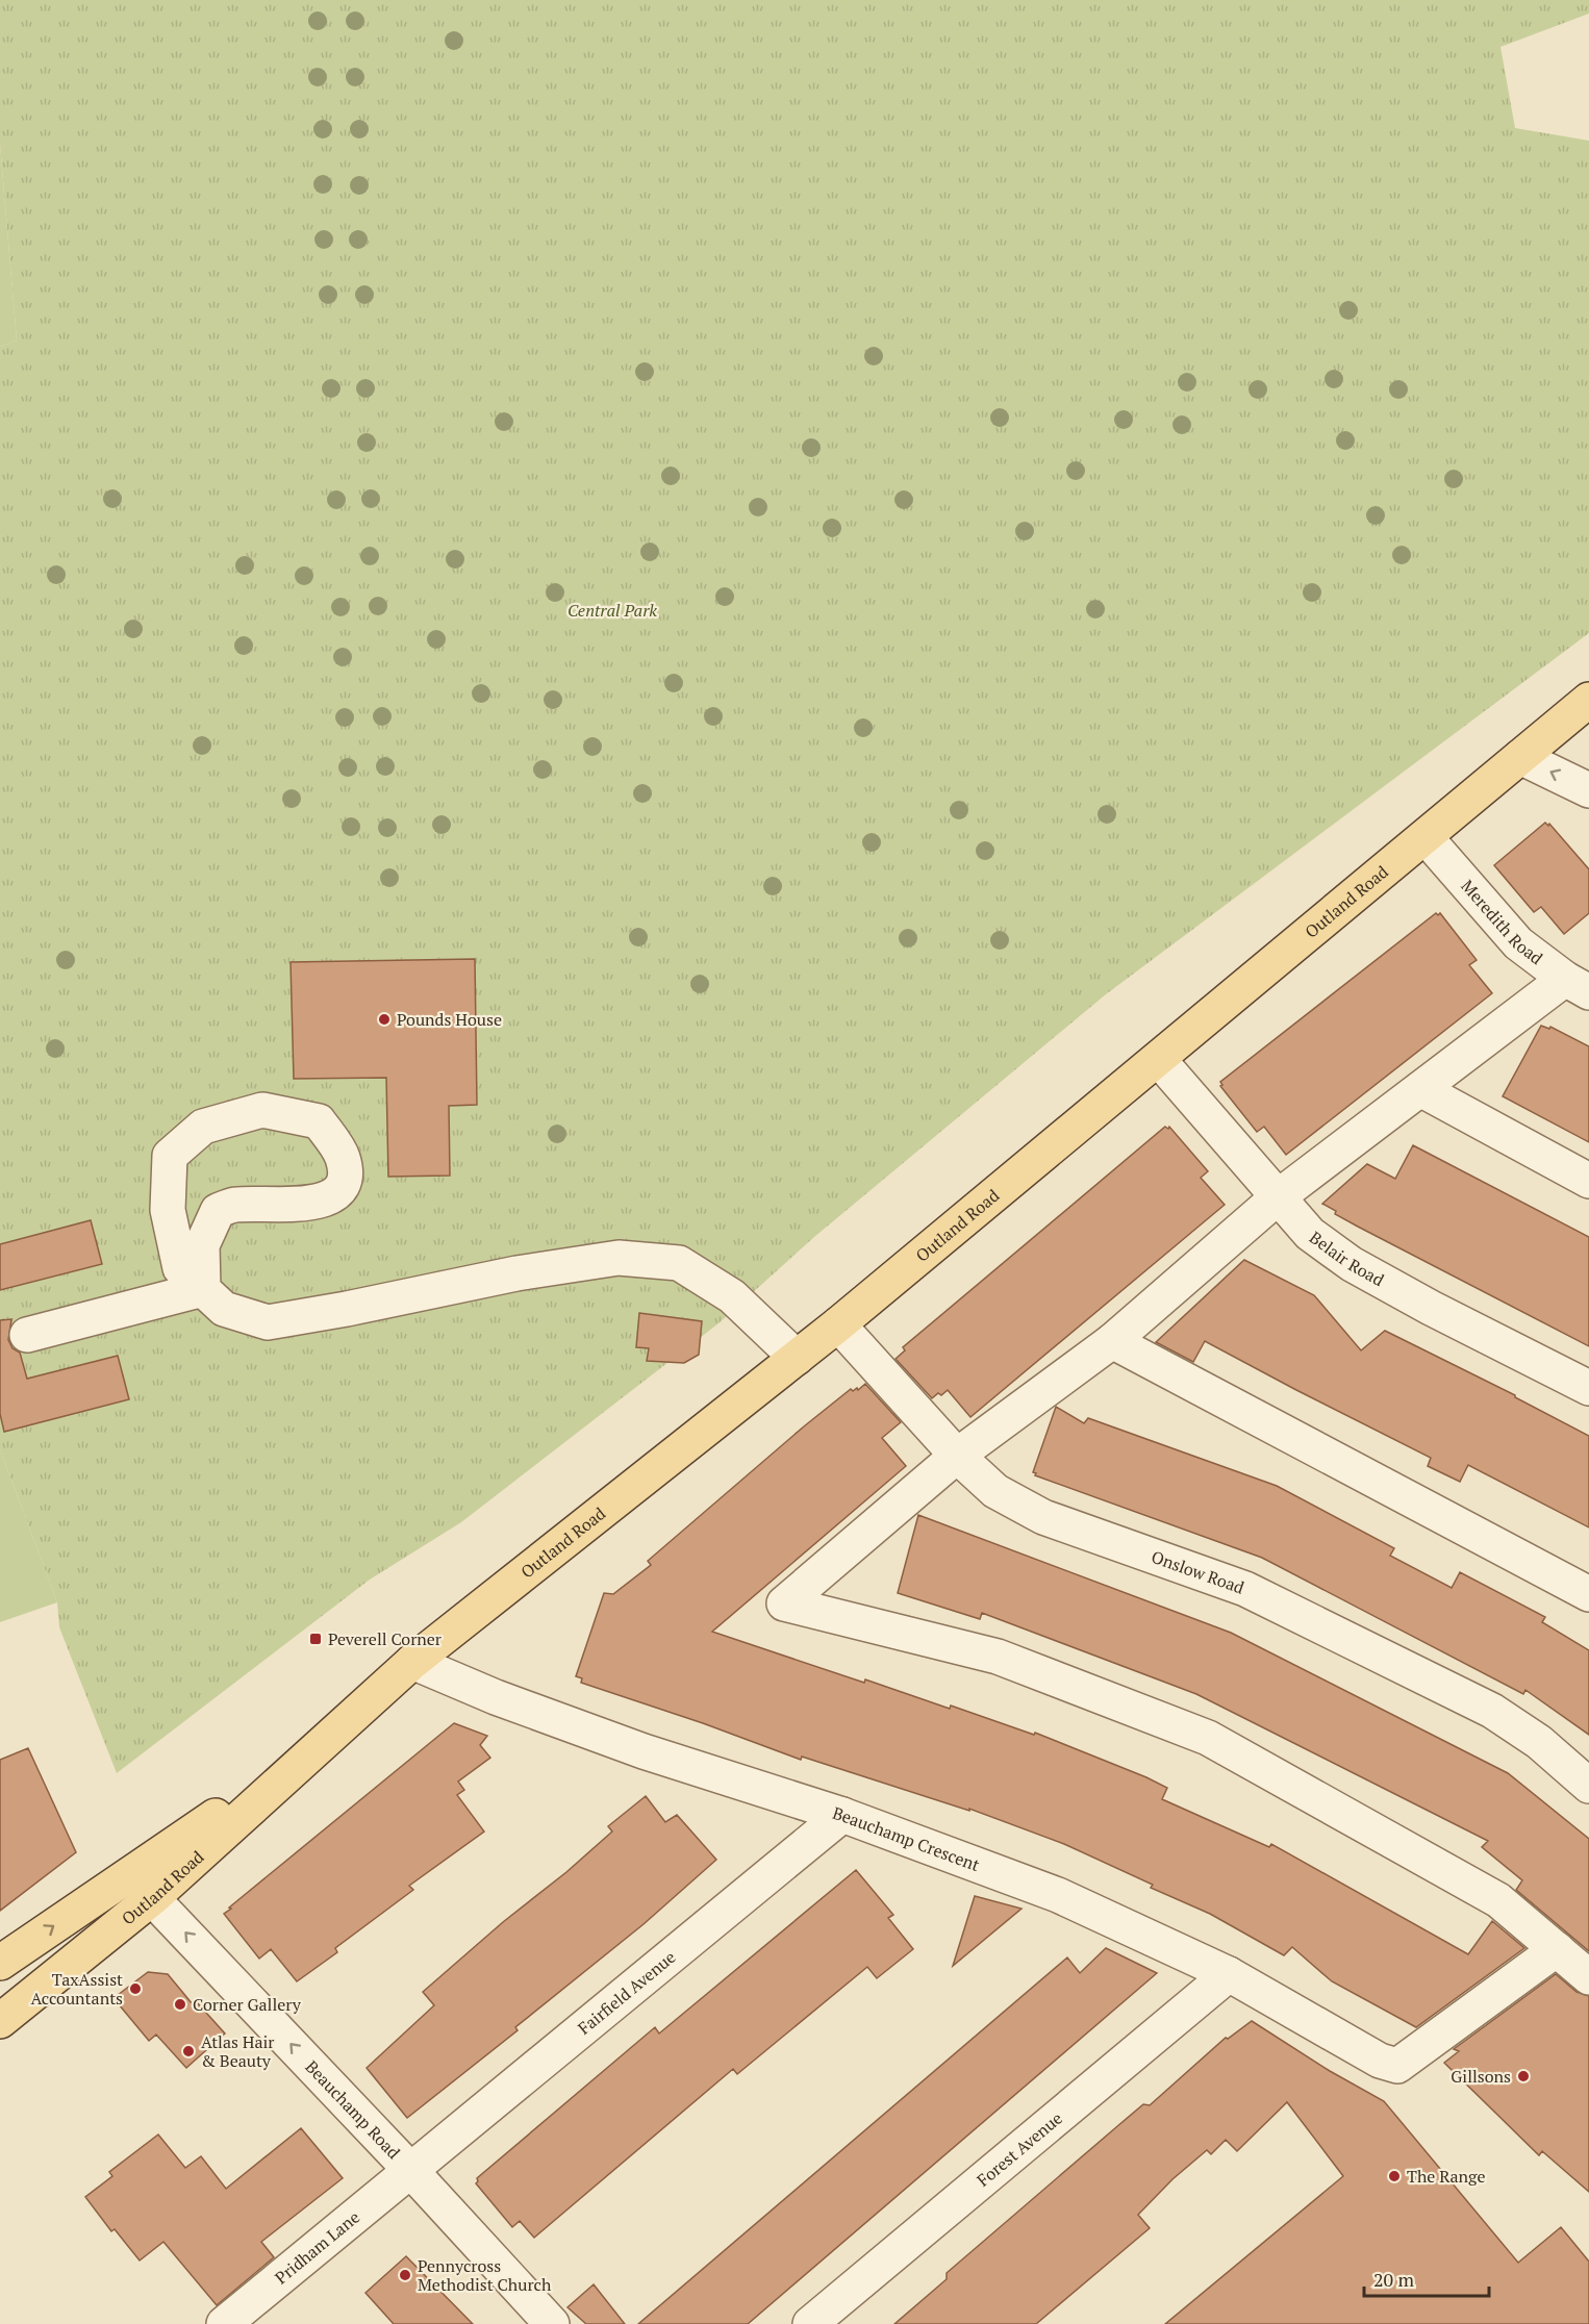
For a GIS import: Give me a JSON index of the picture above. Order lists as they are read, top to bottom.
{
  "streets": {
    "main road": ["Outland Road"],
    "street": [
      "Meredith Road",
      "Belair Road",
      "Onslow Road",
      "Beauchamp Crescent",
      "Fairfield Avenue",
      "Beauchamp Road",
      "Forest Avenue",
      "Pridham Lane"
    ]
  },
  "crossings": [
    ["Outland Road", "Meredith Road"],
    ["Outland Road", "Belair Road"],
    ["Outland Road", "Onslow Road"],
    ["Outland Road", "Beauchamp Crescent"],
    ["Outland Road", "Beauchamp Road"],
    ["Beauchamp Crescent", "Fairfield Avenue"],
    ["Beauchamp Crescent", "Forest Avenue"],
    ["Fairfield Avenue", "Beauchamp Road"],
    ["Fairfield Avenue", "Pridham Lane"],
    ["Beauchamp Road", "Pridham Lane"]
  ],
  "one_way": ["Beauchamp Road"],
  "parks": ["Central Park"],
  "places": {
    "other": [
      "Pounds House",
      "TaxAssist Accountants",
      "Corner Gallery",
      "Atlas Hair & Beauty",
      "Gillsons",
      "The Range",
      "Pennycross Methodist Church"
    ],
    "transit": ["Peverell Corner"]
  },
  "scale_bar": "20 m"
}
